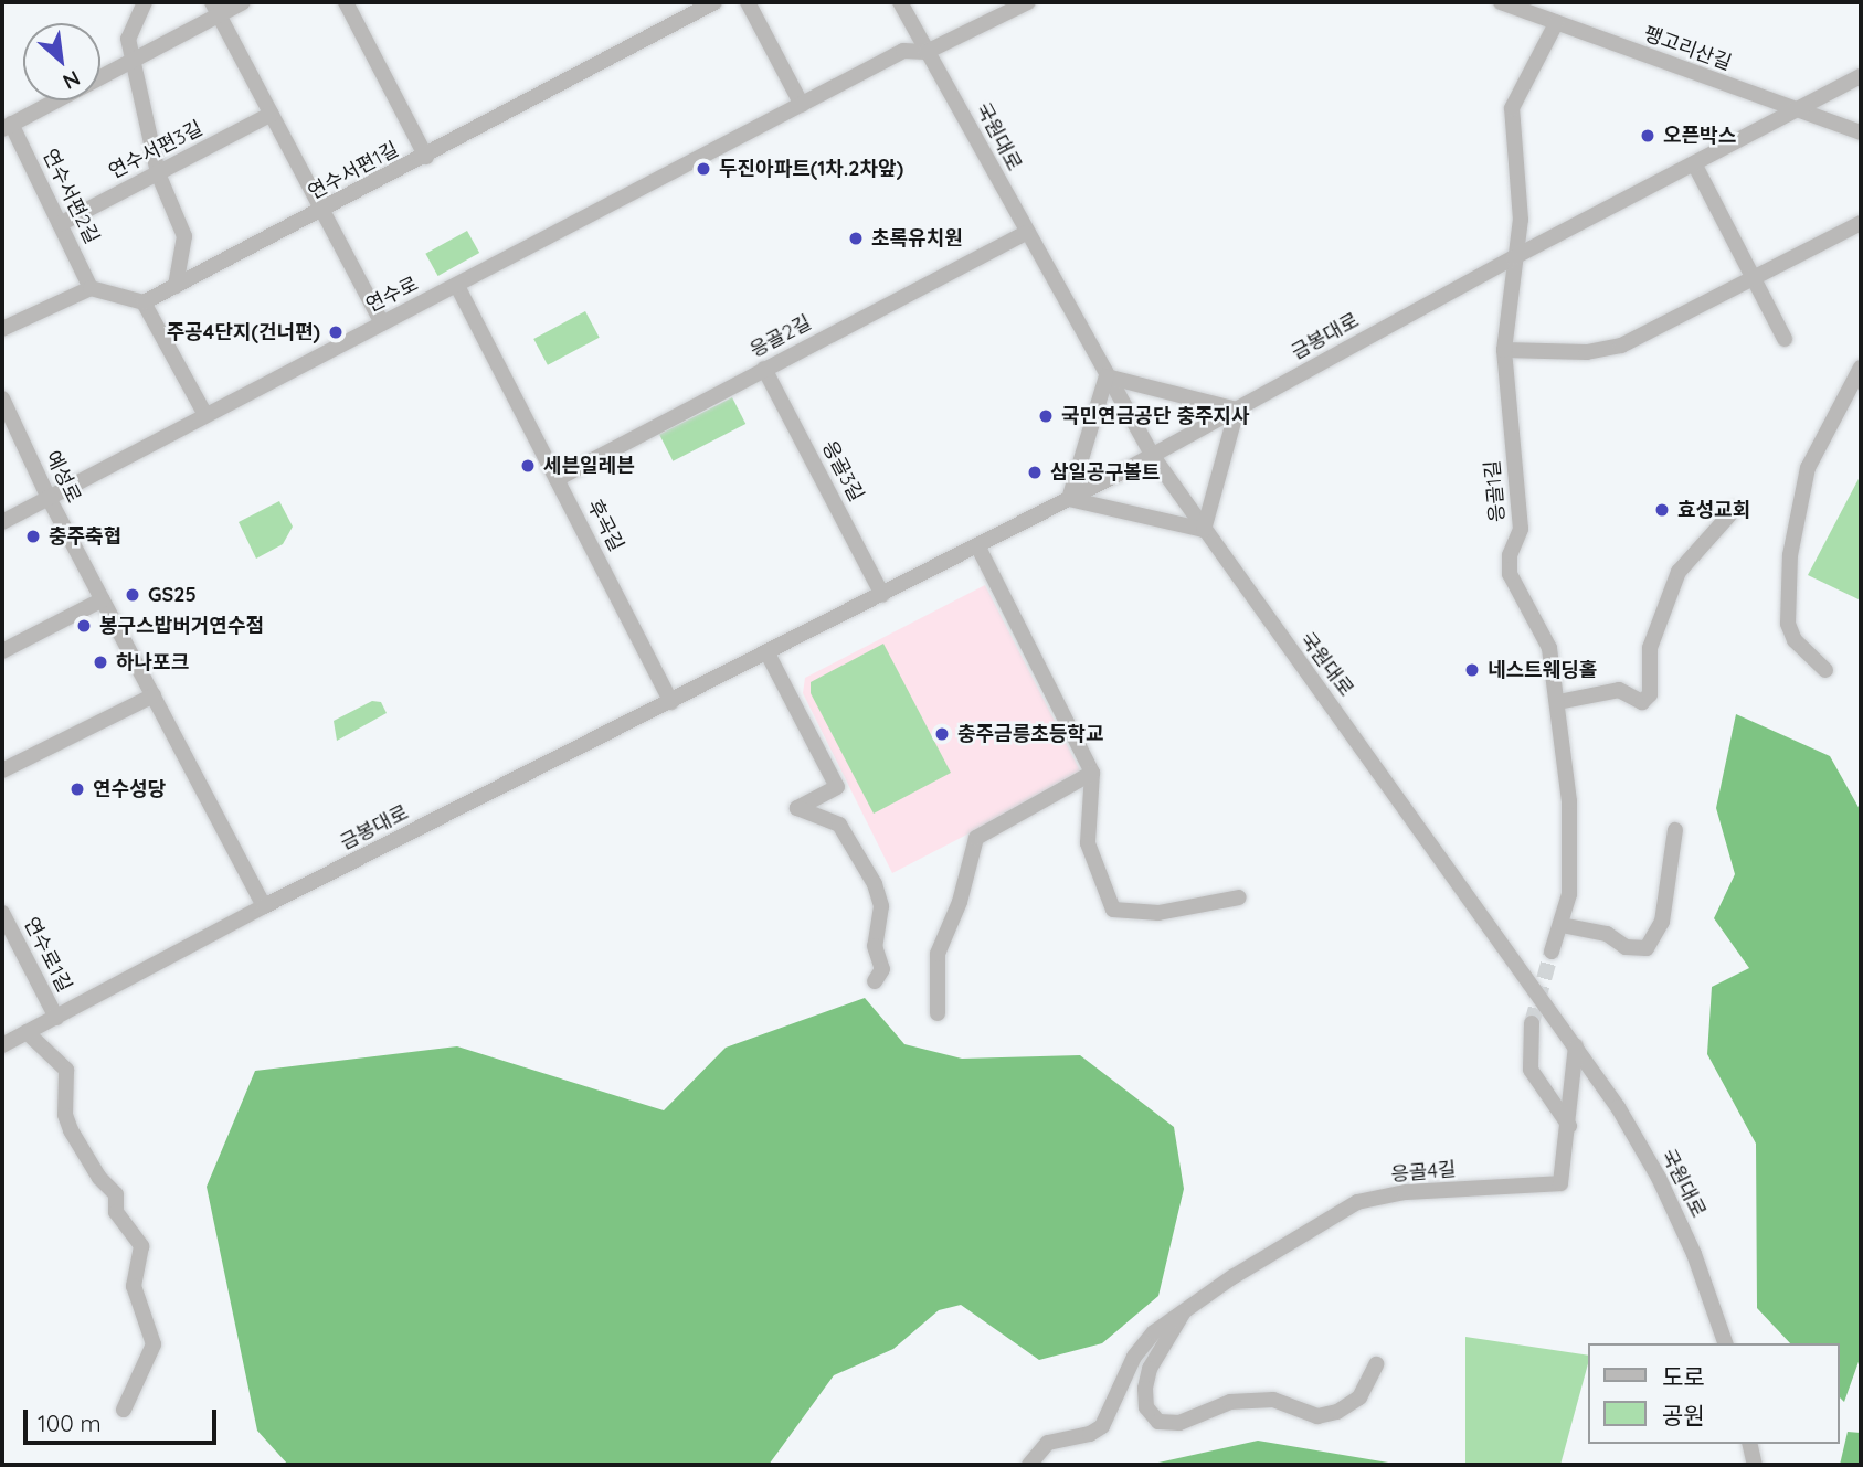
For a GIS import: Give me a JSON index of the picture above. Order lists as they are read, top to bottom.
{
  "streets": {
    "street": [
      "팽고리산길",
      "국원대로",
      "연수서편3길",
      "연수서편1길",
      "연수서편2길",
      "연수로",
      "응골2길",
      "금봉대로",
      "응골3길",
      "예성로",
      "응골1길",
      "후곡길",
      "연수로1길",
      "응골4길"
    ]
  },
  "crossings": [
    ["팽고리산길", "금봉대로"],
    ["팽고리산길", "응골1길"],
    ["국원대로", "연수로"],
    ["국원대로", "응골2길"],
    ["국원대로", "금봉대로"],
    ["국원대로", "응골4길"],
    ["연수서편3길", "연수서편2길"],
    ["연수로", "예성로"],
    ["연수로", "후곡길"],
    ["응골2길", "응골3길"],
    ["응골2길", "후곡길"],
    ["금봉대로", "응골3길"],
    ["금봉대로", "예성로"],
    ["금봉대로", "응골1길"],
    ["금봉대로", "후곡길"],
    ["금봉대로", "연수로1길"]
  ],
  "places": [
    "오픈박스",
    "두진아파트(1차.2차앞)",
    "초록유치원",
    "주공4단지(건너편)",
    "국민연금공단 충주지사",
    "세븐일레븐",
    "삼일공구볼트",
    "효성교회",
    "충주축협",
    "GS25",
    "봉구스밥버거연수점",
    "하나포크",
    "네스트웨딩홀",
    "충주금릉초등학교",
    "연수성당"
  ],
  "legend": ["도로", "공원"],
  "scale_bar": "100 m",
  "north": "bottom right"
}
